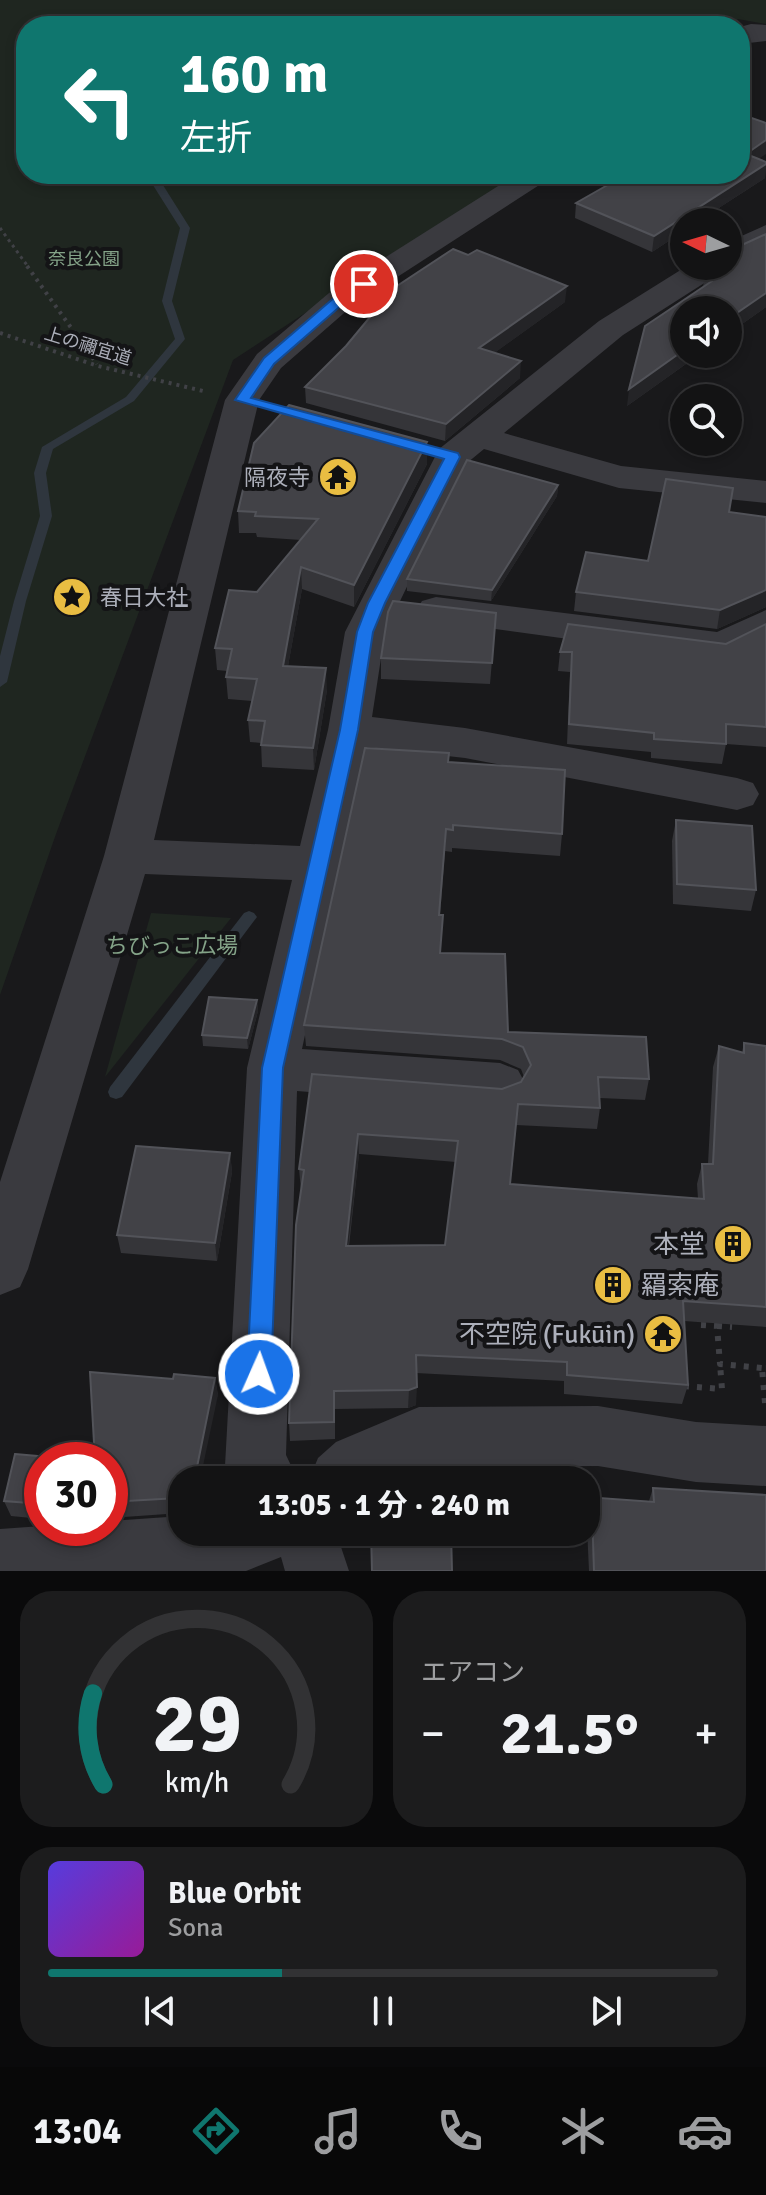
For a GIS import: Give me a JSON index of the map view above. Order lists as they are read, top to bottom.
{
  "streets": {
    "path": ["上の禰宜道"]
  },
  "parks": ["奈良公園", "ちびっこ広場"],
  "places": {
    "temple": ["隔夜寺", "不空院 (Fukūin)"],
    "place": ["春日大社"],
    "building": ["本堂", "羂索庵"]
  },
  "north": "left",
  "page": {
    "turn": ["160 m", "左折"],
    "limit": "30",
    "trip": "13:05 · 1 分 · 240 m",
    "tile": "エアコン",
    "heat": ["−", "21.5°", "+"],
    "song": ["Blue Orbit", "Sona"],
    "tabs": "13:04",
    "gauge": ["29", "km/h"]
  }
}
